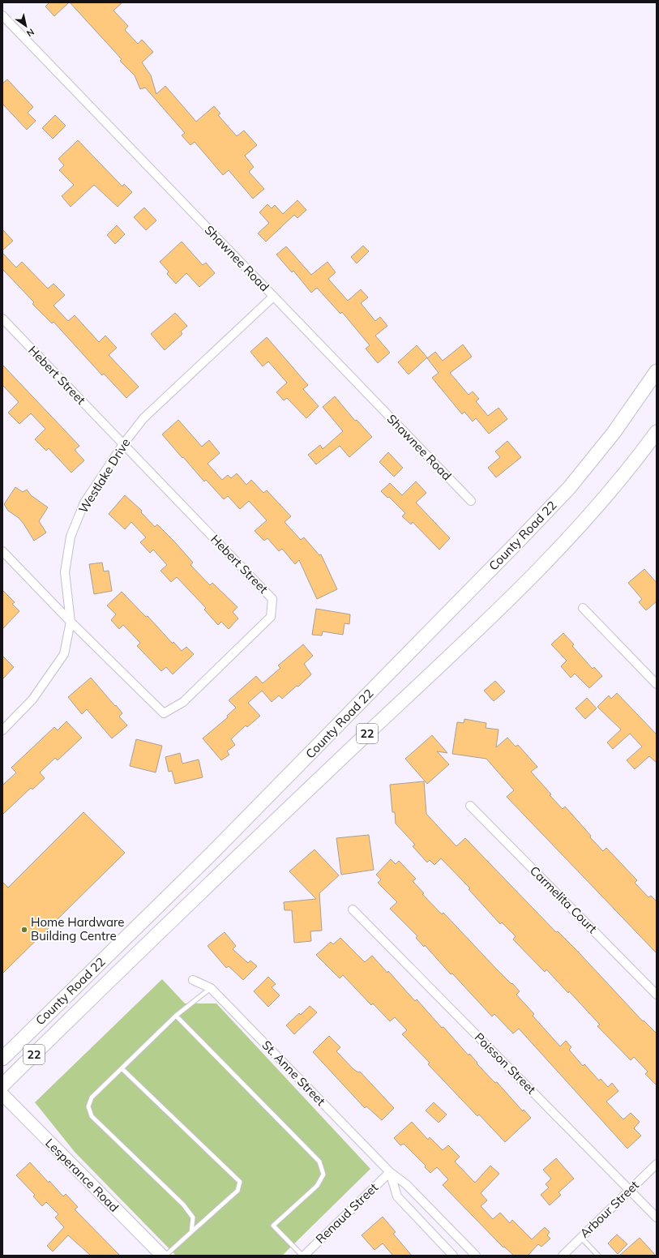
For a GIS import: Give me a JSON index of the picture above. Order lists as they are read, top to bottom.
{
  "streets": {
    "main road": ["County Road 22", "22", "Lesperance Road"],
    "street": [
      "Shawnee Road",
      "Hebert Street",
      "Westlake Drive",
      "Carmelita Court",
      "Poisson Street",
      "St. Anne Street",
      "Arbour Street",
      "Renaud Street"
    ]
  },
  "crossings": [
    ["Shawnee Road", "Westlake Drive"],
    ["Hebert Street", "Westlake Drive"],
    ["Poisson Street", "Arbour Street"],
    ["St. Anne Street", "Renaud Street"]
  ],
  "places": ["Home Hardware Building Centre"],
  "north": "bottom right"
}
